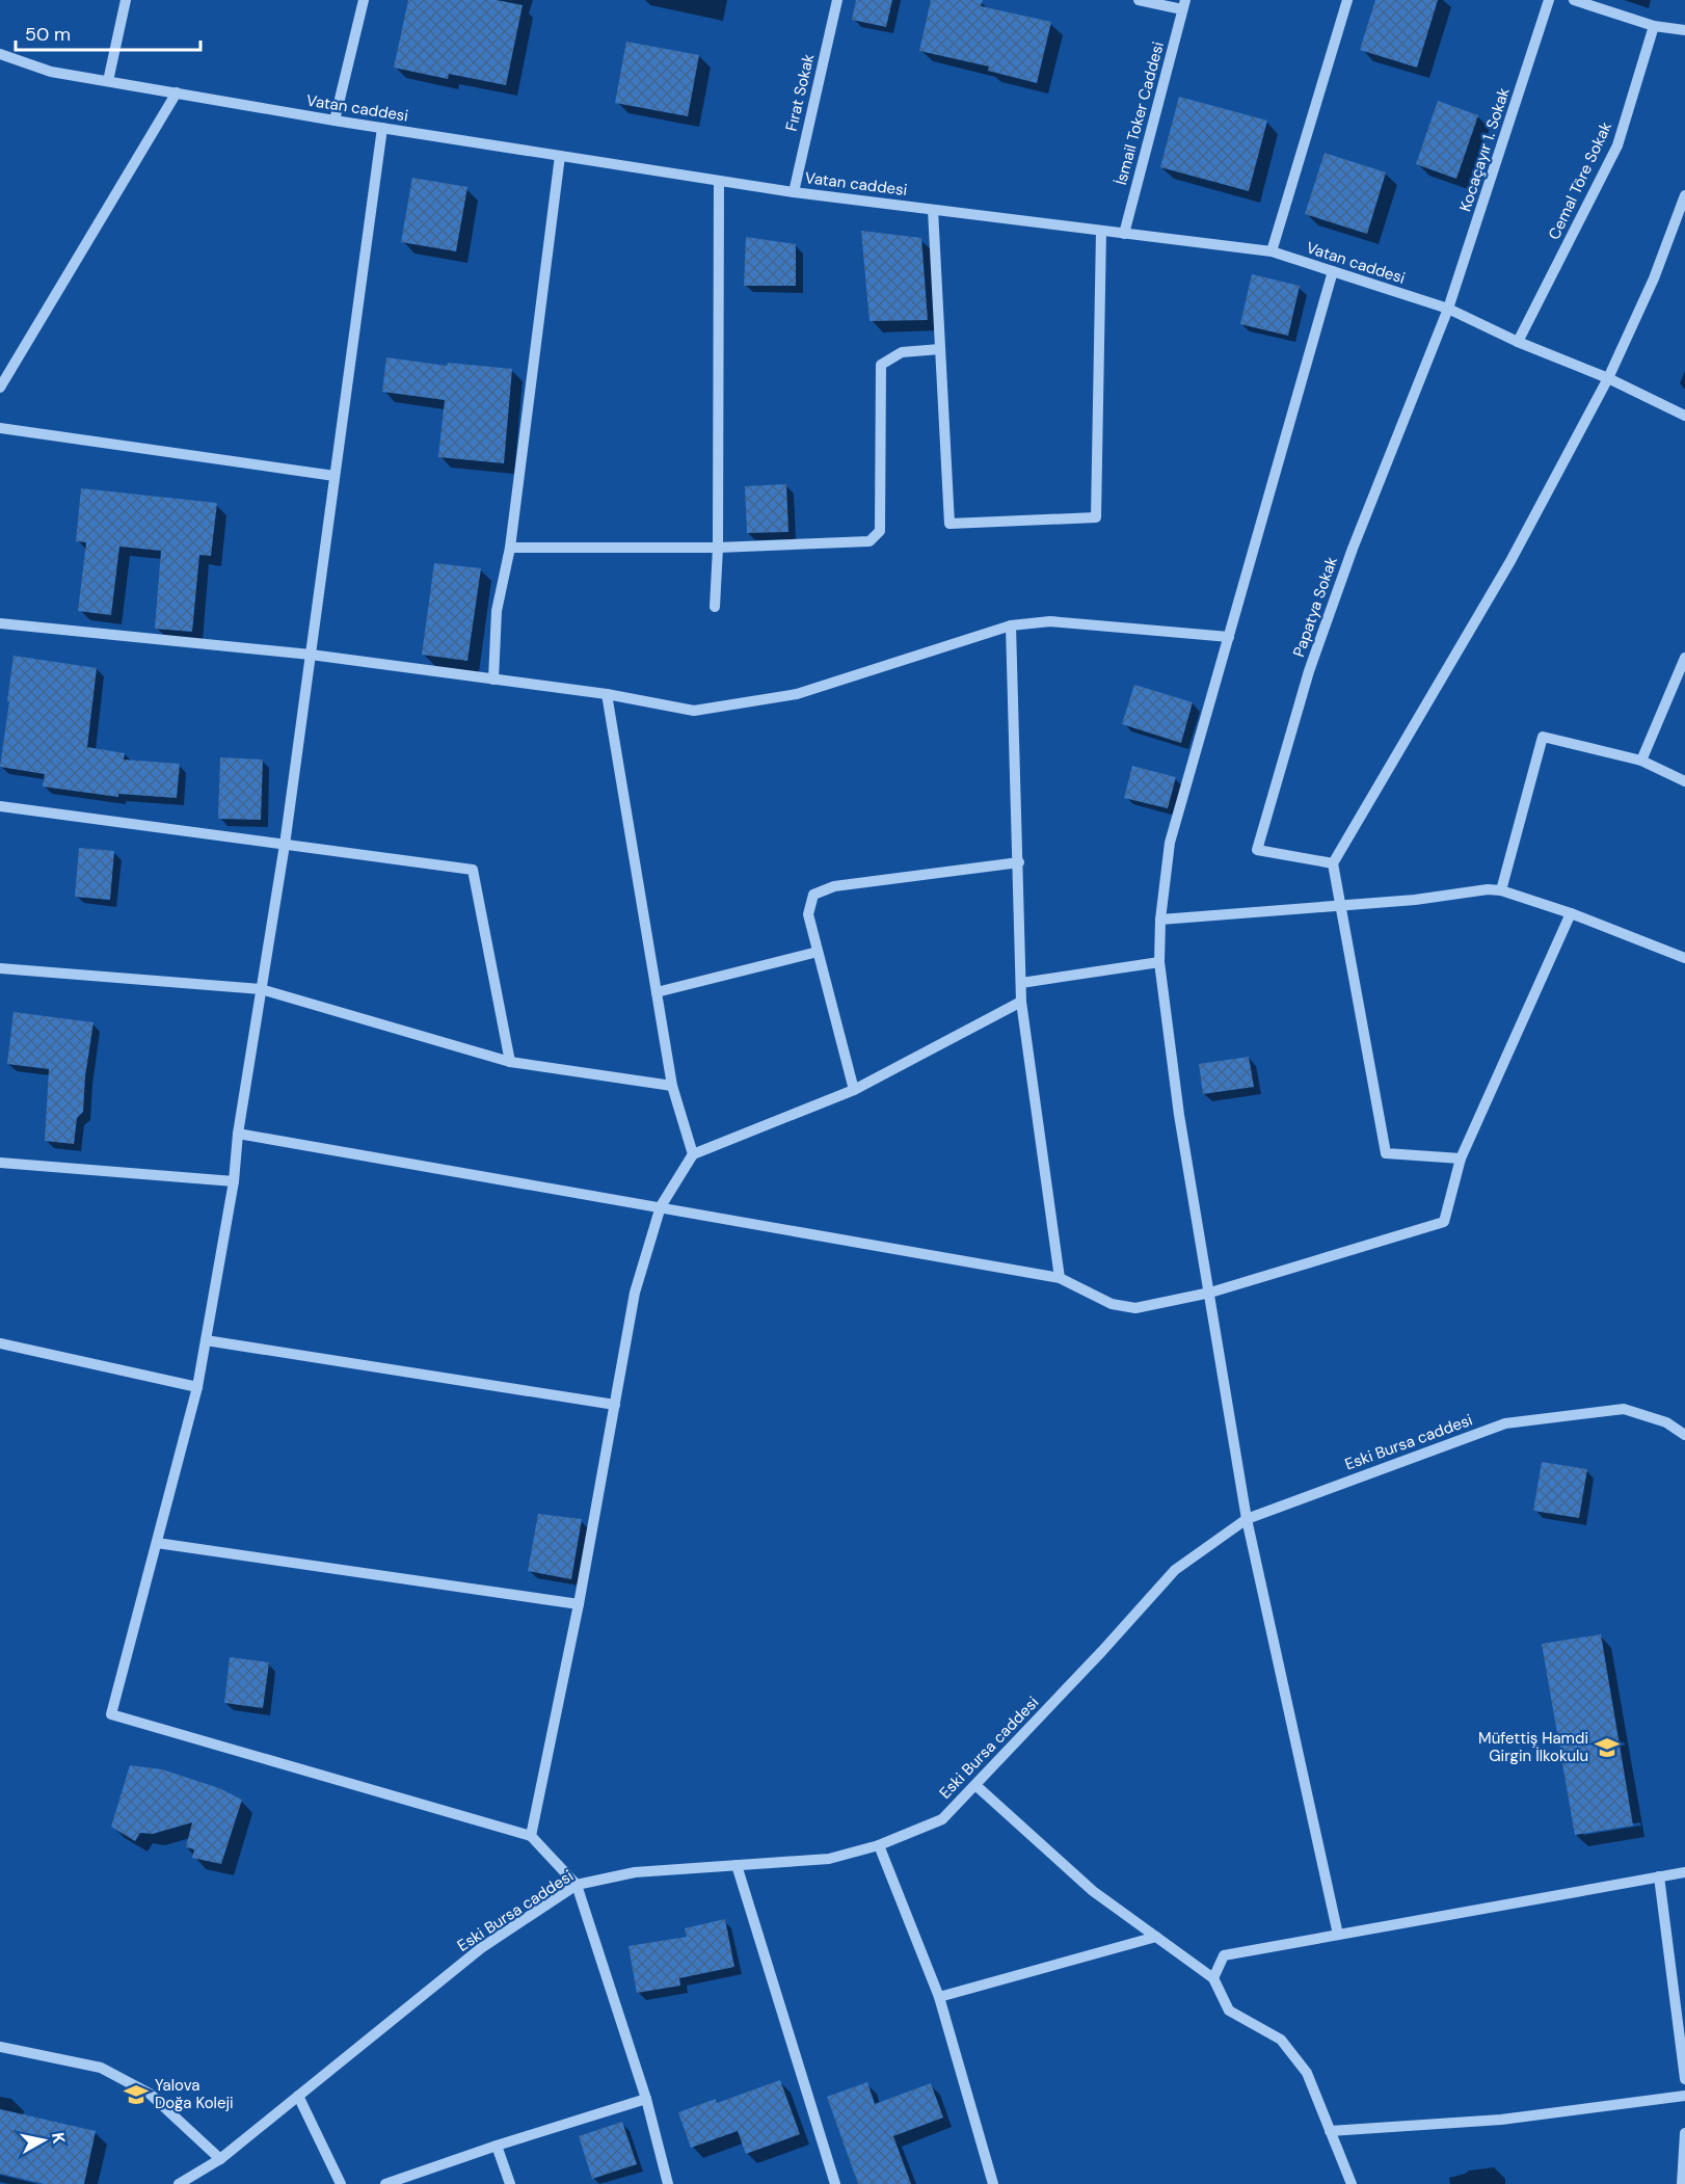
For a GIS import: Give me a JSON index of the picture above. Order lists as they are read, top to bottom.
{
  "streets": {
    "street": [
      "Fırat Sokak",
      "Vatan caddesi",
      "İsmail Toker Caddesi",
      "Kocaçayır 1. Sokak",
      "Cemal Töre Sokak",
      "Papatya Sokak",
      "Eski Bursa caddesi"
    ]
  },
  "crossings": [
    ["Fırat Sokak", "Vatan caddesi"],
    ["Vatan caddesi", "İsmail Toker Caddesi"],
    ["Vatan caddesi", "Kocaçayır 1. Sokak"],
    ["Vatan caddesi", "Cemal Töre Sokak"],
    ["Vatan caddesi", "Papatya Sokak"],
    ["Kocaçayır 1. Sokak", "Papatya Sokak"]
  ],
  "places": {
    "school or university": ["Müfettiş Hamdi Girgin İlkokulu", "Yalova Doğa Koleji"]
  },
  "scale_bar": "50 m",
  "north": "right"
}
